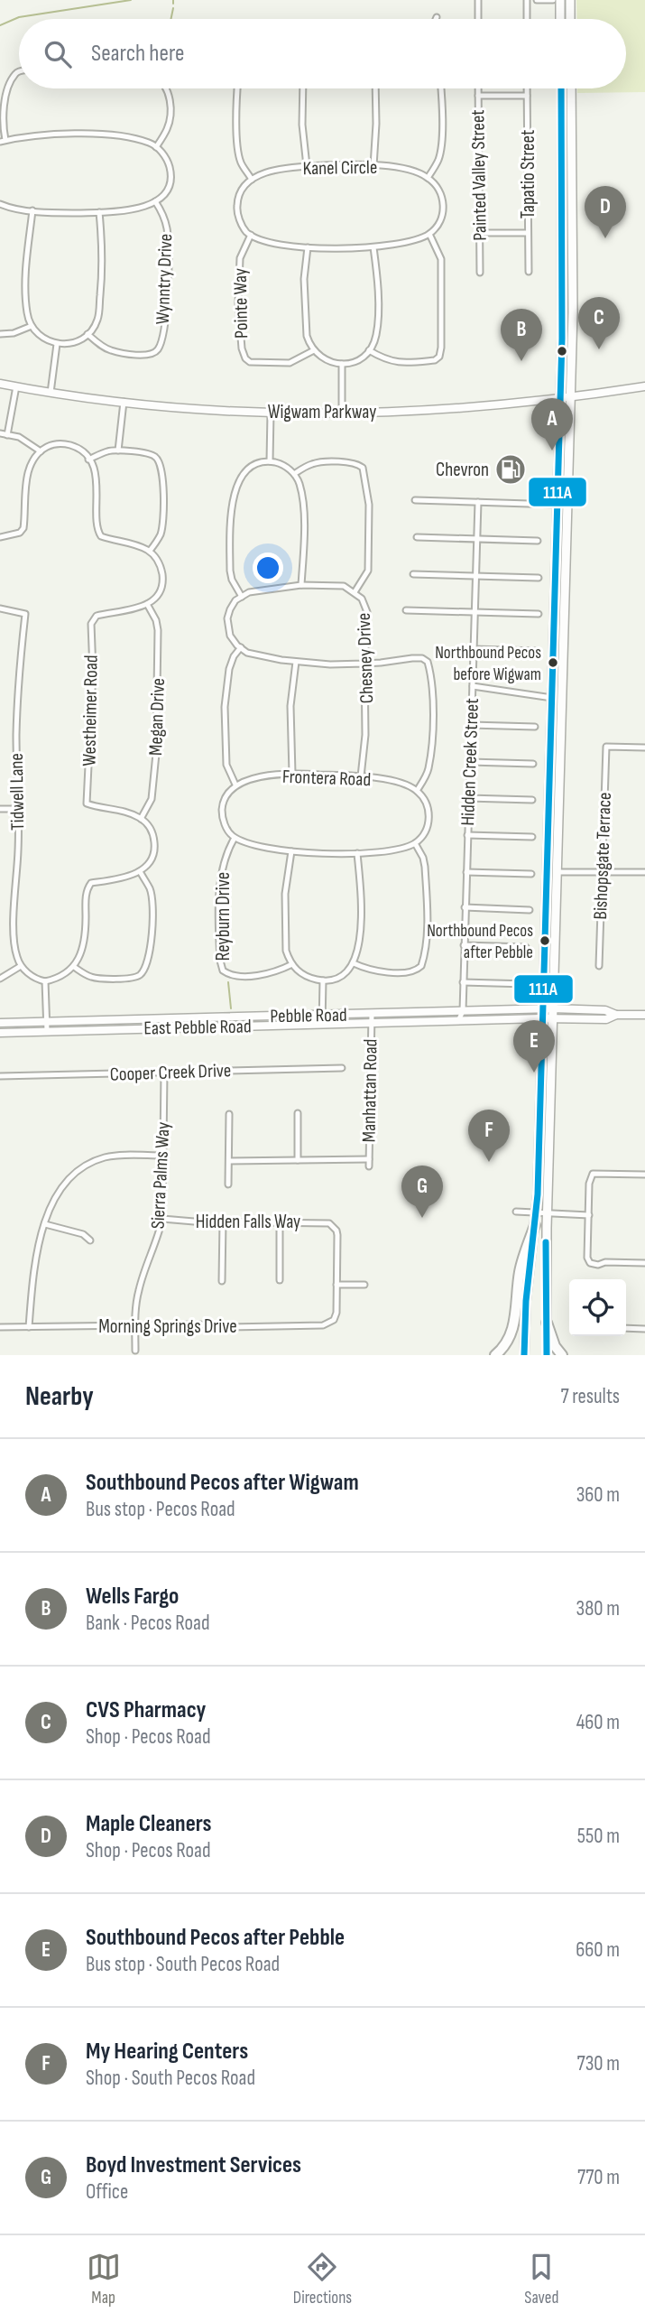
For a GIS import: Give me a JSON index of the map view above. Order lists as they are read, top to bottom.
{
  "streets": {
    "main road": ["Wigwam Parkway", "Pebble Road", "East Pebble Road"],
    "street": [
      "Kanel Circle",
      "Tapatio Street",
      "Painted Valley Street",
      "Wynntry Drive",
      "Pointe Way",
      "Chesney Drive",
      "Westheimer Road",
      "Megan Drive",
      "Hidden Creek Street",
      "Frontera Road",
      "Tidwell Lane",
      "Bishopsgate Terrace",
      "Reyburn Drive",
      "Cooper Creek Drive",
      "Manhattan Road",
      "Sierra Palms Way",
      "Hidden Falls Way",
      "Morning Springs Drive"
    ]
  },
  "crossings": [
    ["Chesney Drive", "Frontera Road"],
    ["Westheimer Road", "Megan Drive"],
    ["Hidden Creek Street", "Pebble Road"],
    ["Hidden Creek Street", "East Pebble Road"],
    ["Pebble Road", "East Pebble Road"],
    ["Pebble Road", "Manhattan Road"],
    ["East Pebble Road", "Manhattan Road"],
    ["Cooper Creek Drive", "Sierra Palms Way"],
    ["Sierra Palms Way", "Hidden Falls Way"],
    ["Sierra Palms Way", "Morning Springs Drive"],
    ["Hidden Falls Way", "Morning Springs Drive"]
  ],
  "places": {
    "fuel station": ["Chevron"],
    "other": ["Northbound Pecos before Wigwam", "Northbound Pecos after Pebble"]
  },
  "lines": ["transit line 111A"],
  "page": {
    "search": "Search here",
    "pins": [
      "D",
      "C",
      "B",
      "A",
      "E",
      "F",
      "G"
    ],
    "heading": ["Nearby", "7 results"],
    "list": [
      {
        "mark": "A",
        "name": "Southbound Pecos after Wigwam",
        "note": "Bus stop · Pecos Road",
        "value": "360 m"
      },
      {
        "mark": "B",
        "name": "Wells Fargo",
        "note": "Bank · Pecos Road",
        "value": "380 m"
      },
      {
        "mark": "C",
        "name": "CVS Pharmacy",
        "note": "Shop · Pecos Road",
        "value": "460 m"
      },
      {
        "mark": "D",
        "name": "Maple Cleaners",
        "note": "Shop · Pecos Road",
        "value": "550 m"
      },
      {
        "mark": "E",
        "name": "Southbound Pecos after Pebble",
        "note": "Bus stop · South Pecos Road",
        "value": "660 m"
      },
      {
        "mark": "F",
        "name": "My Hearing Centers",
        "note": "Shop · South Pecos Road",
        "value": "730 m"
      },
      {
        "mark": "G",
        "name": "Boyd Investment Services",
        "note": "Office",
        "value": "770 m"
      }
    ],
    "nav": ["Map", "Directions", "Saved"]
  }
}
